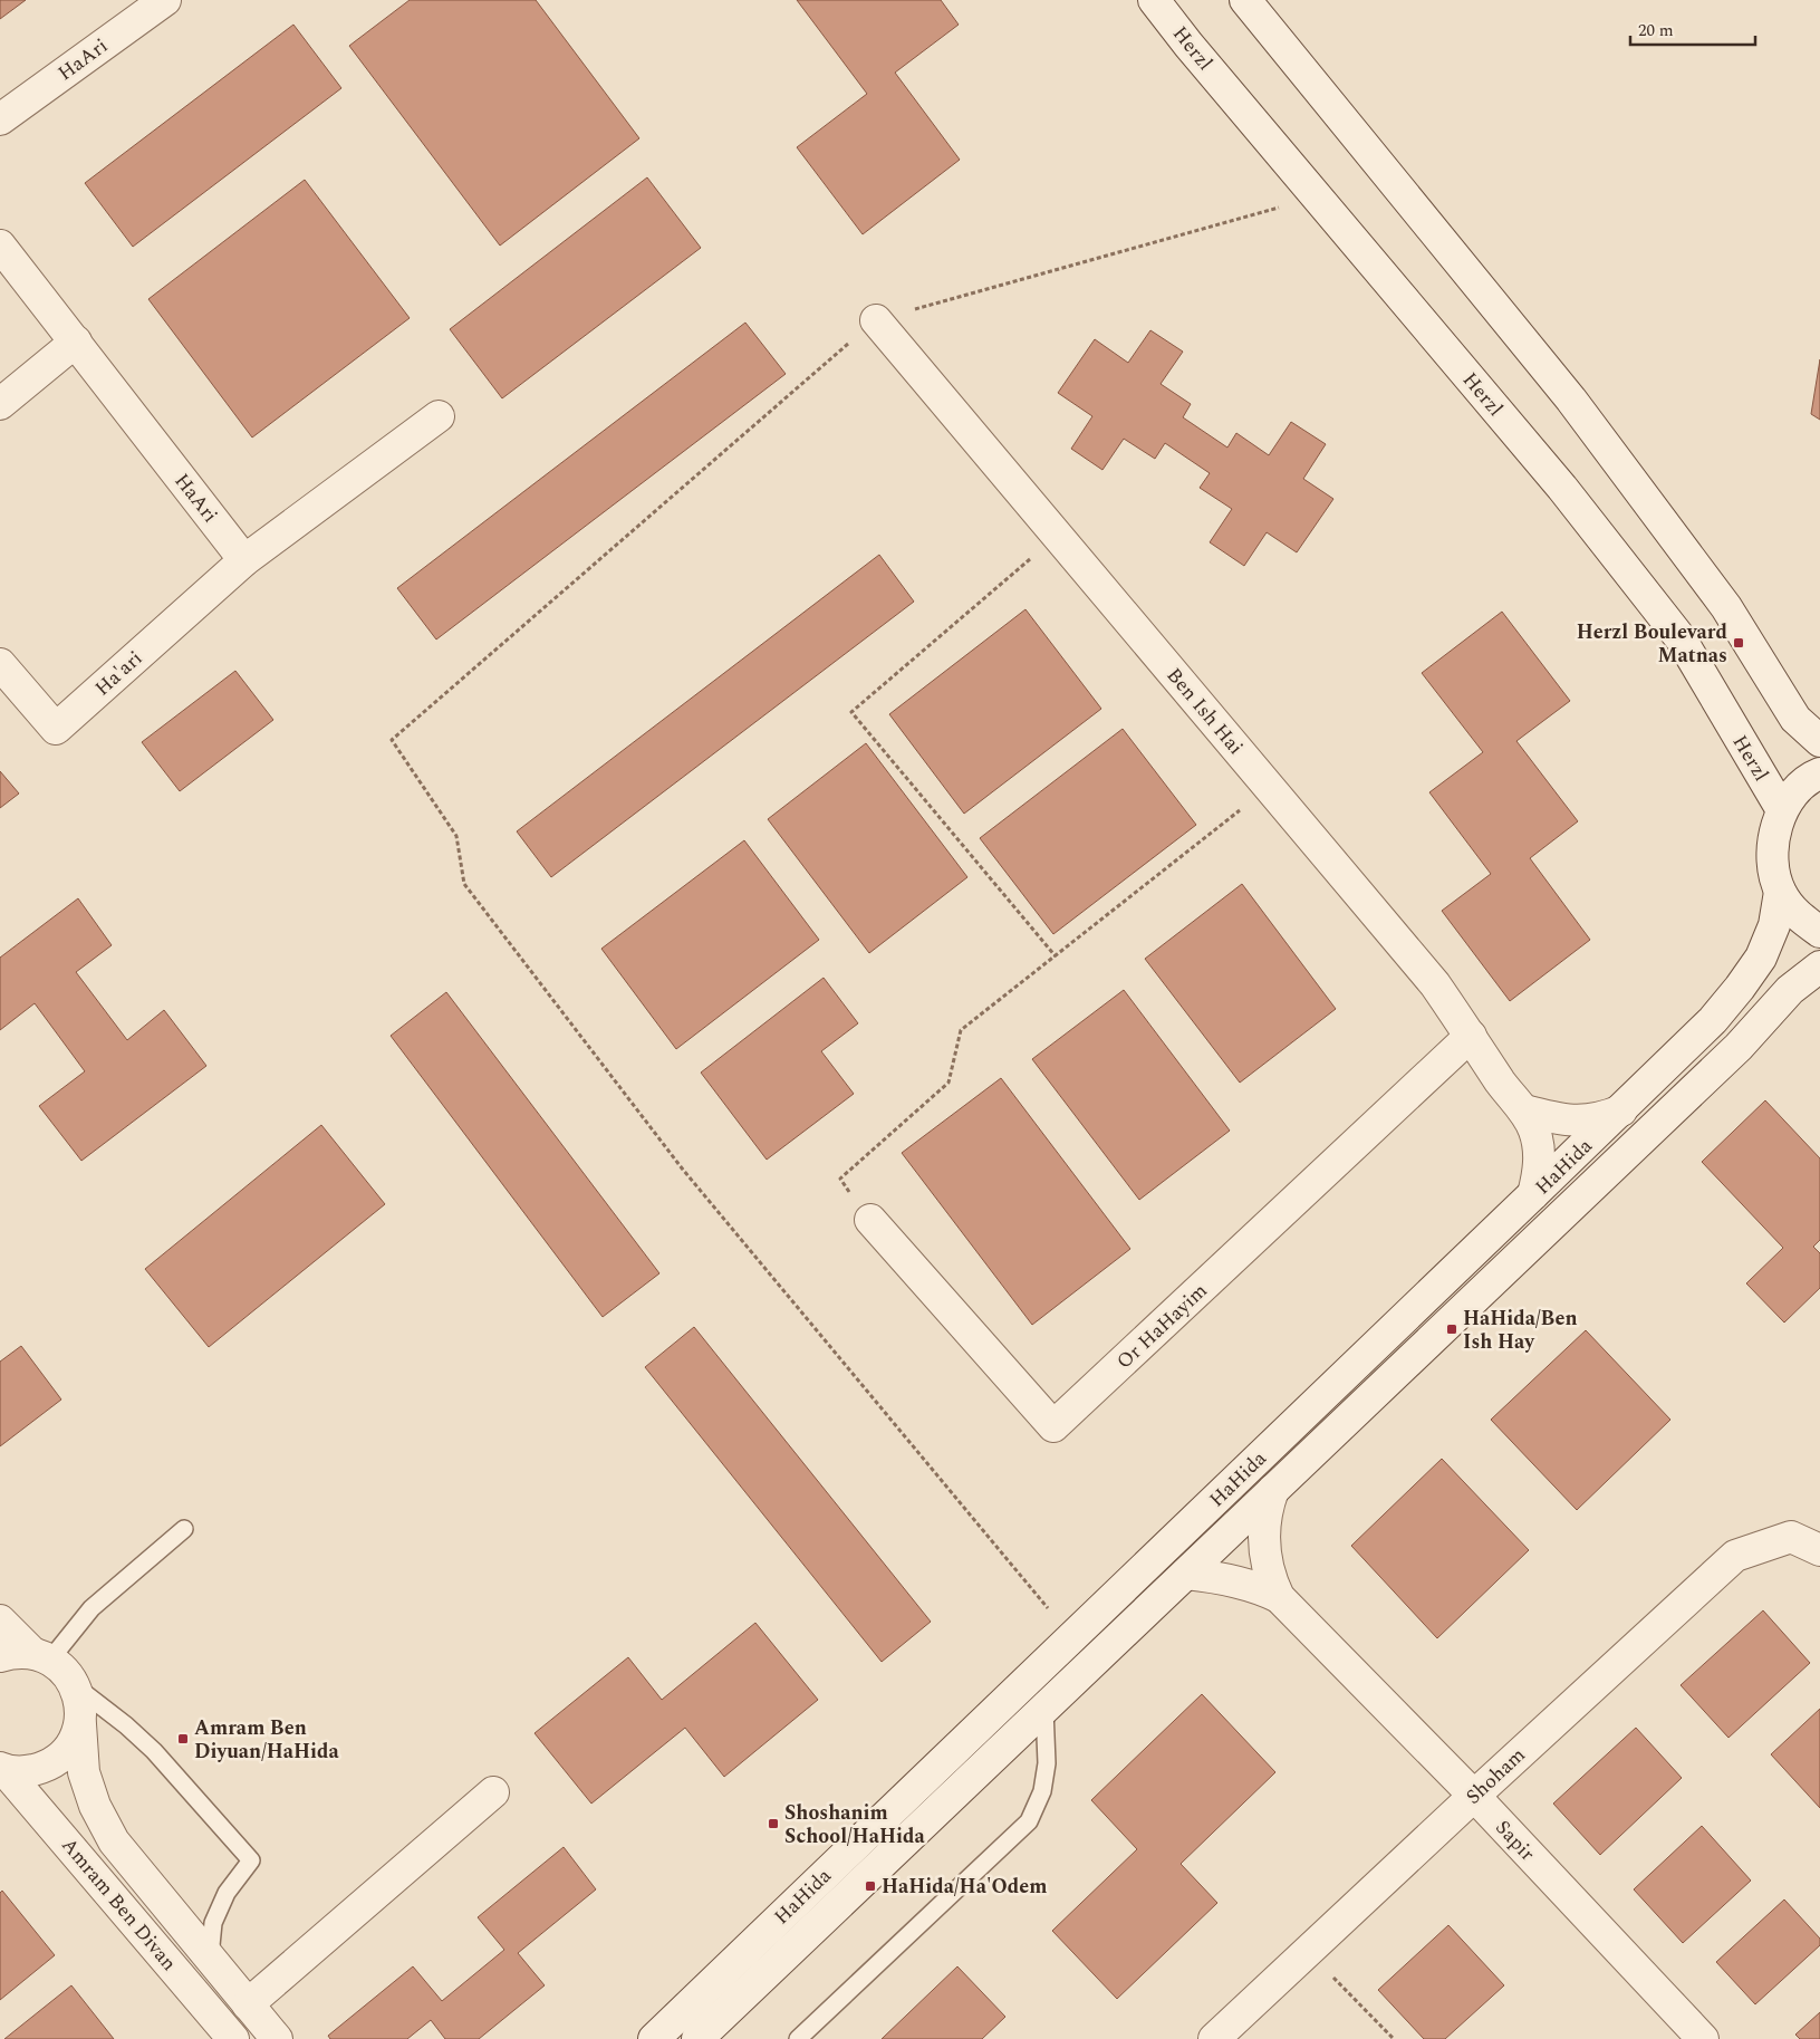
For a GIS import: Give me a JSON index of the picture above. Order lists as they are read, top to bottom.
{
  "streets": {
    "street": [
      "Herzl",
      "HaAri",
      "Ha'ari",
      "Ben Ish Hai",
      "HaHida",
      "Or HaHayim",
      "Shoham",
      "Sapir",
      "Amram Ben Divan"
    ]
  },
  "crossings": [
    ["HaAri", "Ha'ari"],
    ["Ben Ish Hai", "HaHida"],
    ["Ben Ish Hai", "Or HaHayim"],
    ["HaHida", "Sapir"],
    ["Shoham", "Sapir"]
  ],
  "places": {
    "transit": [
      "Herzl Boulevard Matnas",
      "HaHida/Ben Ish Hay",
      "Amram Ben Diyuan/HaHida",
      "Shoshanim School/HaHida",
      "HaHida/Ha'Odem"
    ]
  },
  "scale_bar": "20 m"
}
